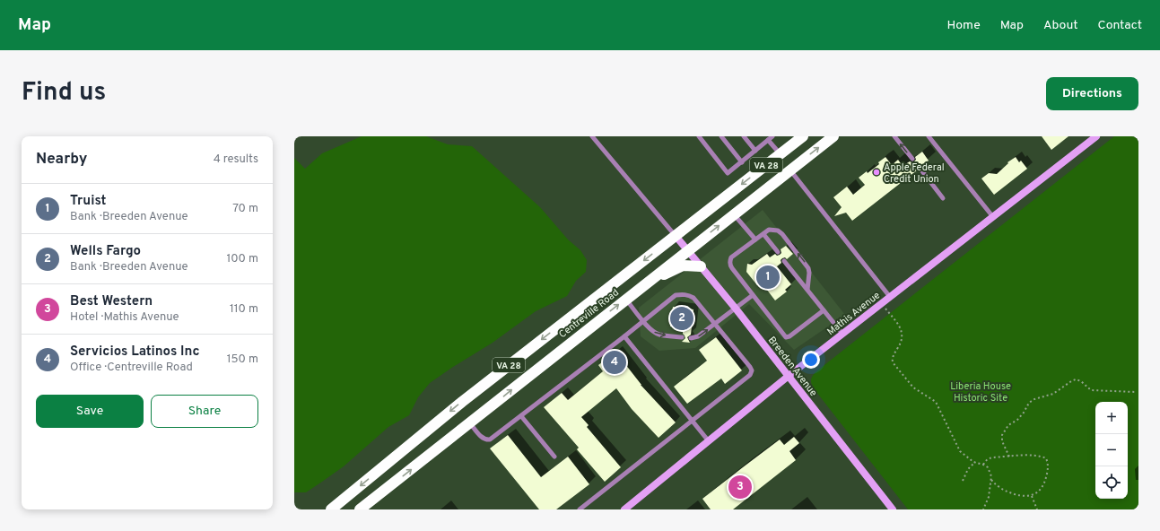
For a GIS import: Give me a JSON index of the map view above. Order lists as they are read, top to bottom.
{
  "streets": {
    "highway": ["VA 28", "Centreville Road"],
    "street": ["Mathis Avenue", "Breeden Avenue"]
  },
  "crossings": [
    ["Centreville Road", "Breeden Avenue"],
    ["Mathis Avenue", "Breeden Avenue"]
  ],
  "parks": ["Liberia House Historic Site"],
  "places": ["Apple Federal Credit Union"],
  "page": {
    "header": "Map",
    "nav": [
      "Home",
      "Map",
      "About",
      "Contact"
    ],
    "title": "Find us",
    "buttons": [
      "Directions",
      ["Save", "Share"]
    ],
    "heading": ["Nearby", "4 results"],
    "list": [
      {
        "mark": "1",
        "name": "Truist",
        "note": "Bank · Breeden Avenue",
        "value": "70 m"
      },
      {
        "mark": "2",
        "name": "Wells Fargo",
        "note": "Bank · Breeden Avenue",
        "value": "100 m"
      },
      {
        "mark": "3",
        "name": "Best Western",
        "note": "Hotel · Mathis Avenue",
        "value": "110 m"
      },
      {
        "mark": "4",
        "name": "Servicios Latinos Inc",
        "note": "Office · Centreville Road",
        "value": "150 m"
      }
    ],
    "pins": [
      "1",
      "2",
      "4",
      "3"
    ],
    "map_buttons": ["+", "−"]
  }
}
